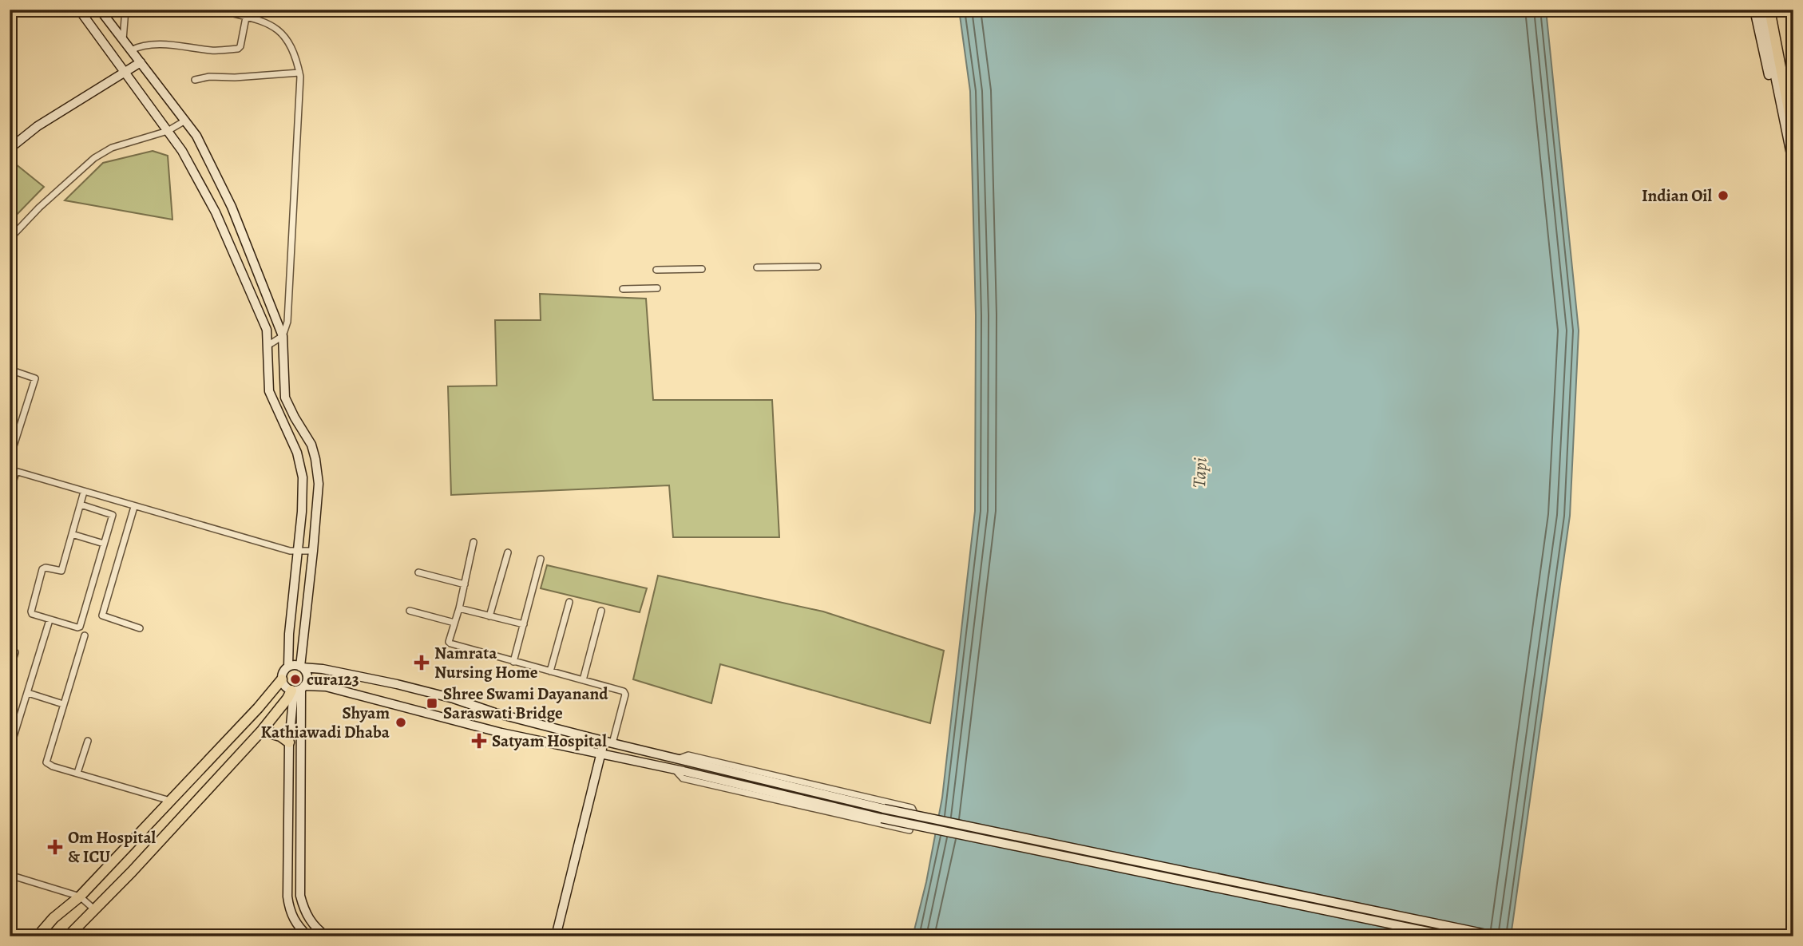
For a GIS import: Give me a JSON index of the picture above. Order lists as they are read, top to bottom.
{
  "water": ["Tapi"],
  "places": {
    "other": ["Indian Oil", "cura123", "Shyam Kathiawadi Dhaba"],
    "health": ["Namrata Nursing Home", "Satyam Hospital", "Om Hospital & ICU"],
    "transit": ["Shree Swami Dayanand Saraswati Bridge"]
  }
}
